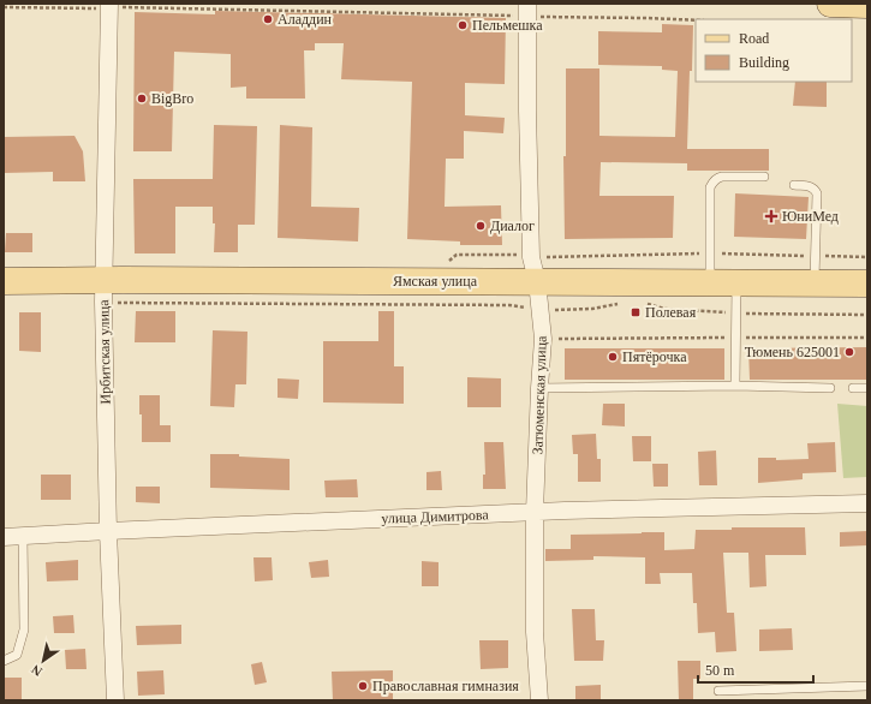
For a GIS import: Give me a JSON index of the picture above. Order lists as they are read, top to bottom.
{
  "streets": {
    "main road": ["Ямская улица"],
    "street": ["Ирбитская улица", "Затюменская улица", "улица Димитрова"]
  },
  "crossings": [
    ["Ямская улица", "Ирбитская улица"],
    ["Ямская улица", "Затюменская улица"],
    ["Ирбитская улица", "улица Димитрова"],
    ["Затюменская улица", "улица Димитрова"]
  ],
  "places": {
    "other": [
      "Аладдин",
      "Пельмешка",
      "BigBro",
      "Диалог",
      "Тюмень 625001",
      "Пятёрочка",
      "Православная гимназия"
    ],
    "health": ["ЮниМед"],
    "transit": ["Полевая"]
  },
  "legend": ["Road", "Building"],
  "scale_bar": "50 m",
  "north": "bottom left"
}
